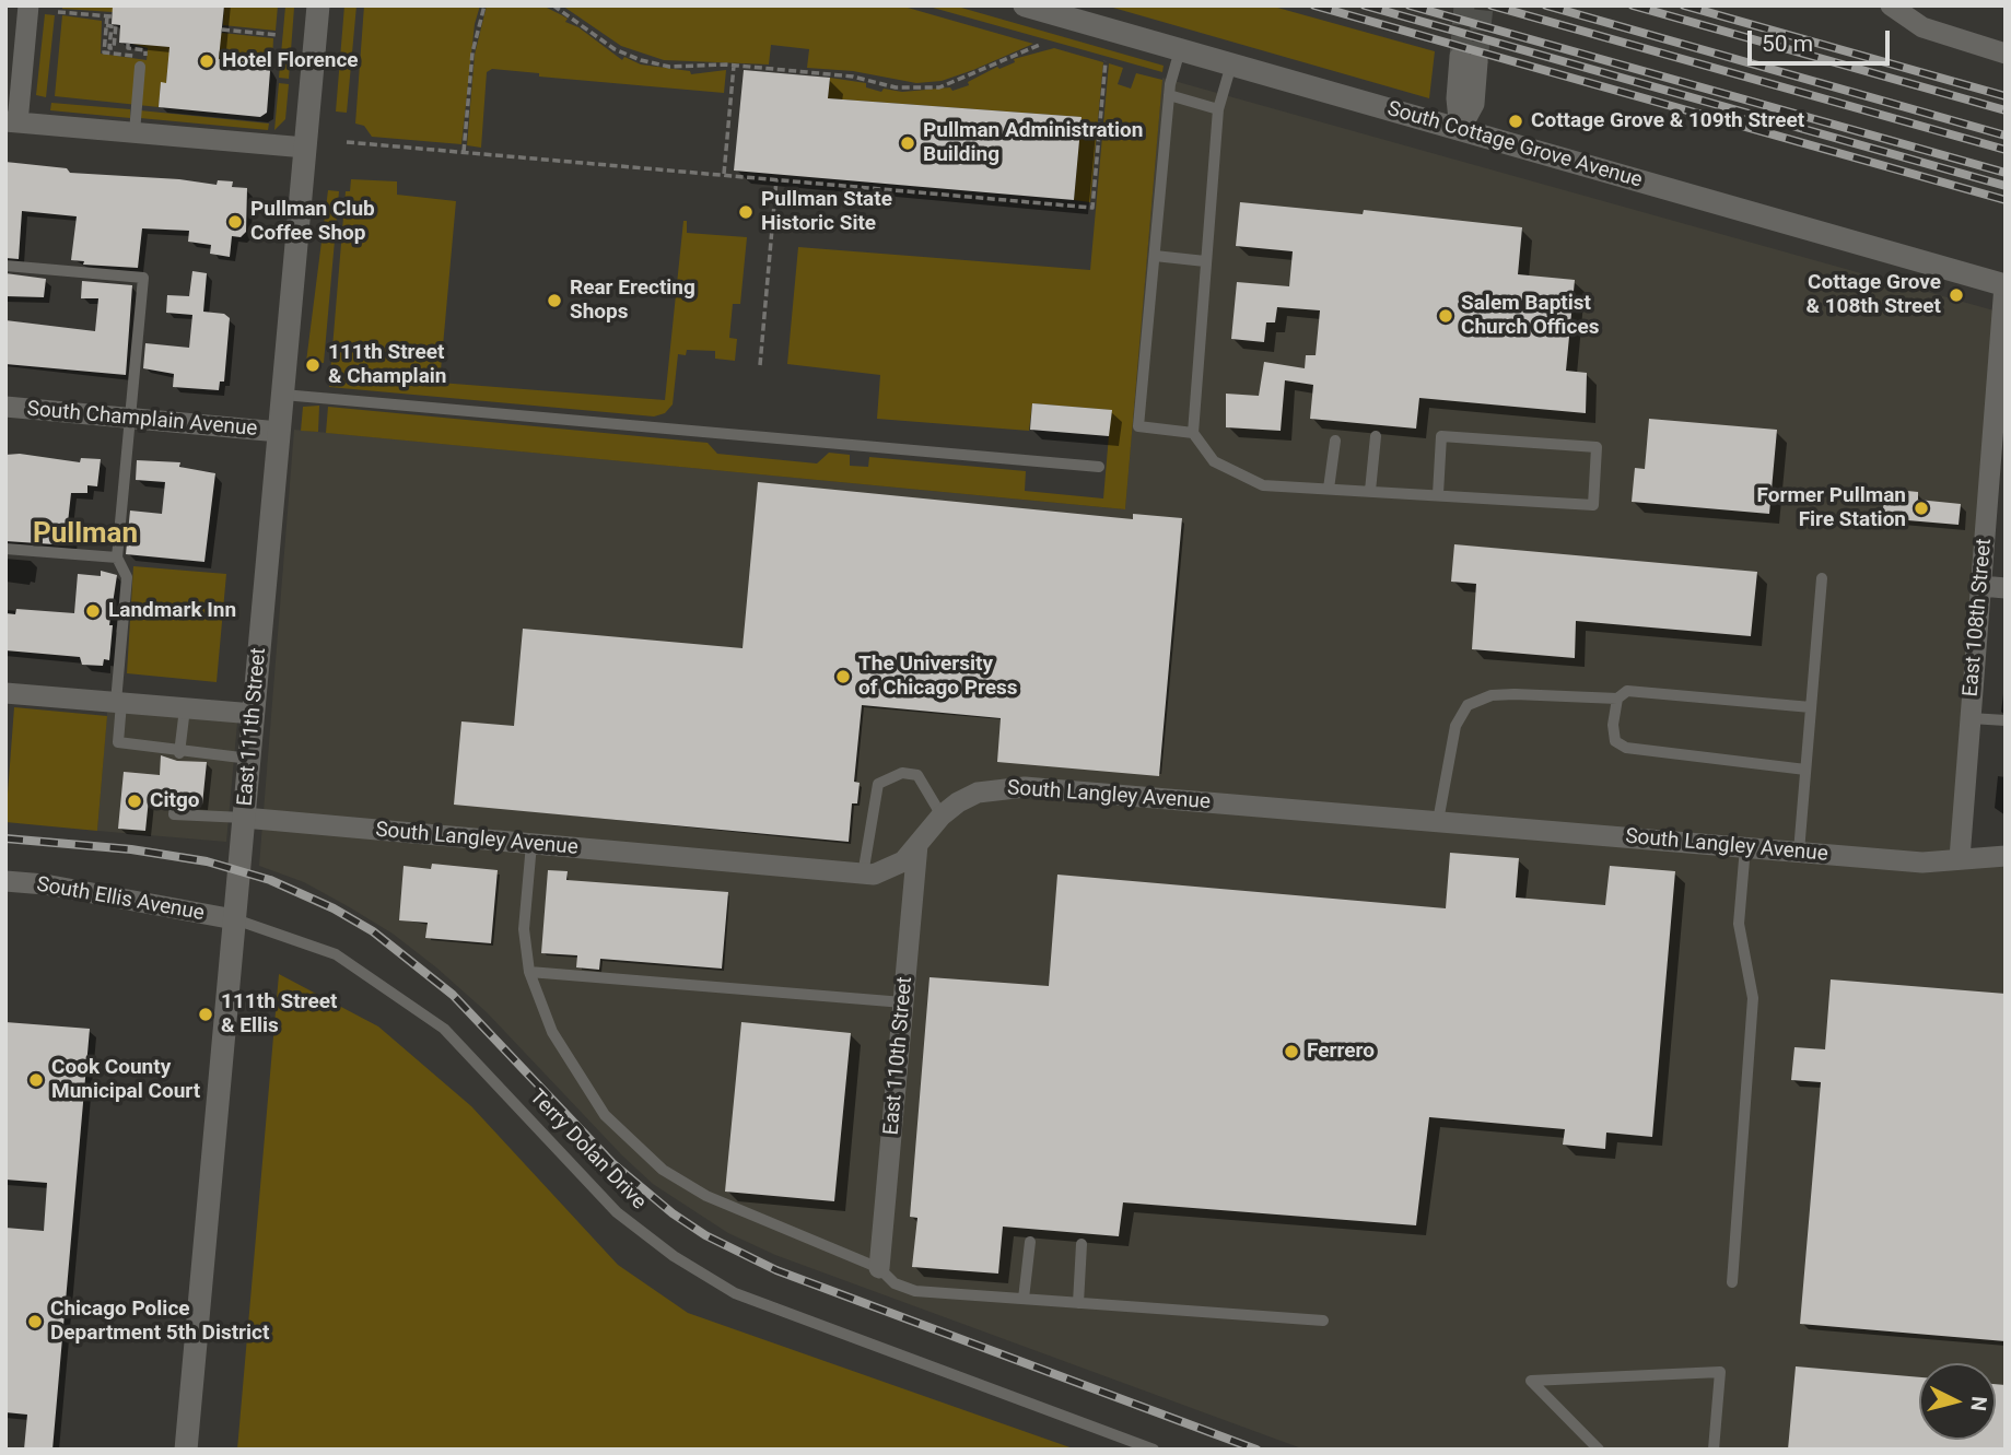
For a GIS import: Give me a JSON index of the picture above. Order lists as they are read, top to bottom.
{
  "streets": {
    "main road": ["South Cottage Grove Avenue", "East 111th Street"],
    "street": [
      "South Champlain Avenue",
      "East 108th Street",
      "South Langley Avenue",
      "South Ellis Avenue",
      "East 110th Street"
    ],
    "lane": ["Terry Dolan Drive"]
  },
  "crossings": [
    ["South Cottage Grove Avenue", "East 108th Street"],
    ["South Champlain Avenue", "East 111th Street"],
    ["East 108th Street", "South Langley Avenue"],
    ["East 111th Street", "South Langley Avenue"],
    ["East 111th Street", "South Ellis Avenue"],
    ["East 111th Street", "Terry Dolan Drive"],
    ["South Langley Avenue", "East 110th Street"],
    ["South Ellis Avenue", "Terry Dolan Drive"]
  ],
  "districts": ["Pullman"],
  "places": [
    "Hotel Florence",
    "Cottage Grove & 109th Street",
    "Pullman Administration Building",
    "Pullman State Historic Site",
    "Pullman Club Coffee Shop",
    "Cottage Grove & 108th Street",
    "Rear Erecting Shops",
    "Salem Baptist Church Offices",
    "111th Street & Champlain",
    "Former Pullman Fire Station",
    "Landmark Inn",
    "The University of Chicago Press",
    "Citgo",
    "111th Street & Ellis",
    "Ferrero",
    "Cook County Municipal Court",
    "Chicago Police Department 5th District"
  ],
  "scale_bar": "50 m",
  "north": "right"
}
